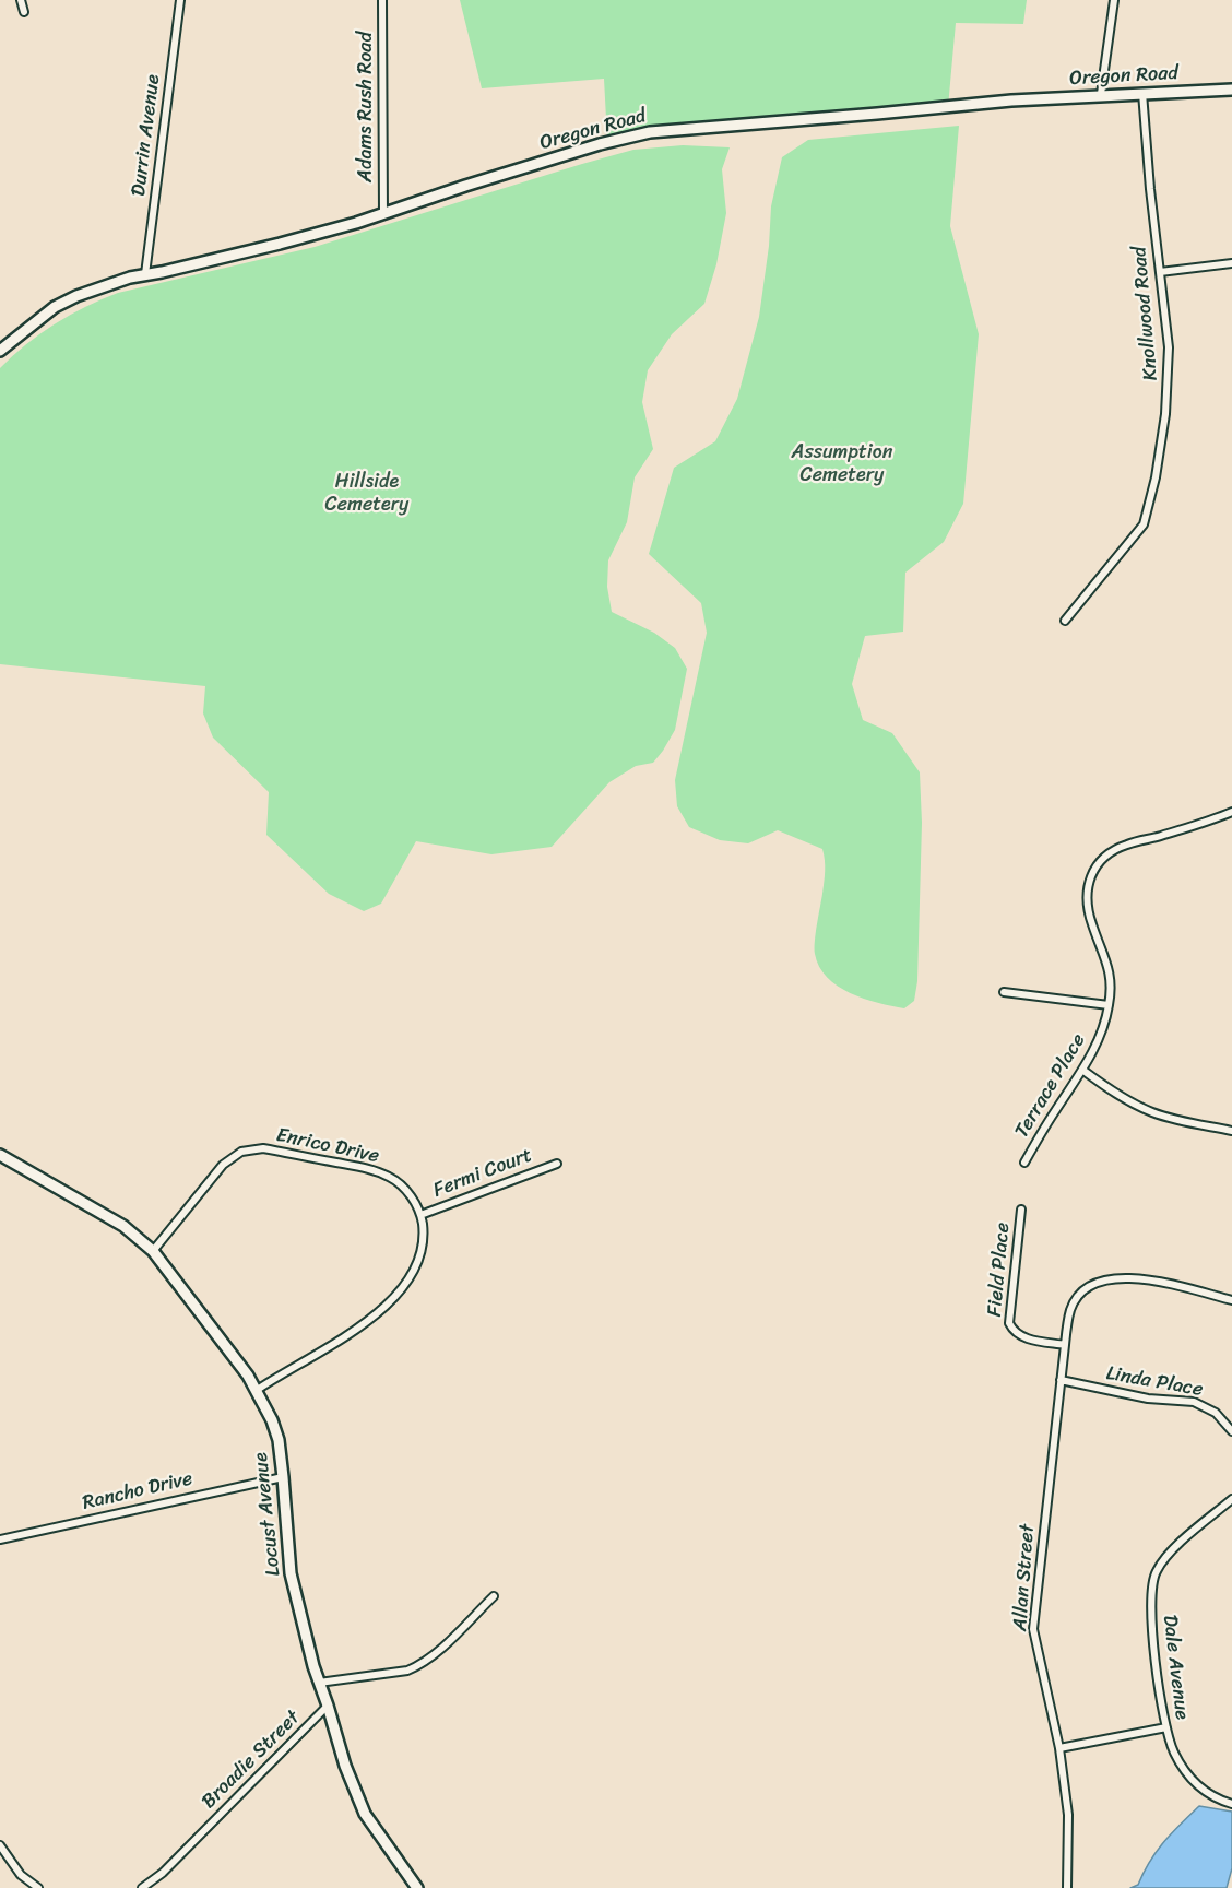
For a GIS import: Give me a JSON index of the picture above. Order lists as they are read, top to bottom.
{
  "streets": {
    "street": [
      "Oregon Road",
      "Adams Rush Road",
      "Durrin Avenue",
      "Knollwood Road",
      "Terrace Place",
      "Enrico Drive",
      "Fermi Court",
      "Field Place",
      "Linda Place",
      "Rancho Drive",
      "Locust Avenue",
      "Allan Street",
      "Dale Avenue",
      "Broadie Street"
    ]
  },
  "crossings": [
    ["Oregon Road", "Adams Rush Road"],
    ["Oregon Road", "Durrin Avenue"],
    ["Oregon Road", "Knollwood Road"],
    ["Enrico Drive", "Fermi Court"],
    ["Enrico Drive", "Locust Avenue"],
    ["Field Place", "Allan Street"],
    ["Linda Place", "Allan Street"],
    ["Rancho Drive", "Locust Avenue"],
    ["Locust Avenue", "Broadie Street"]
  ],
  "parks": ["Assumption Cemetery", "Hillside Cemetery"]
}
